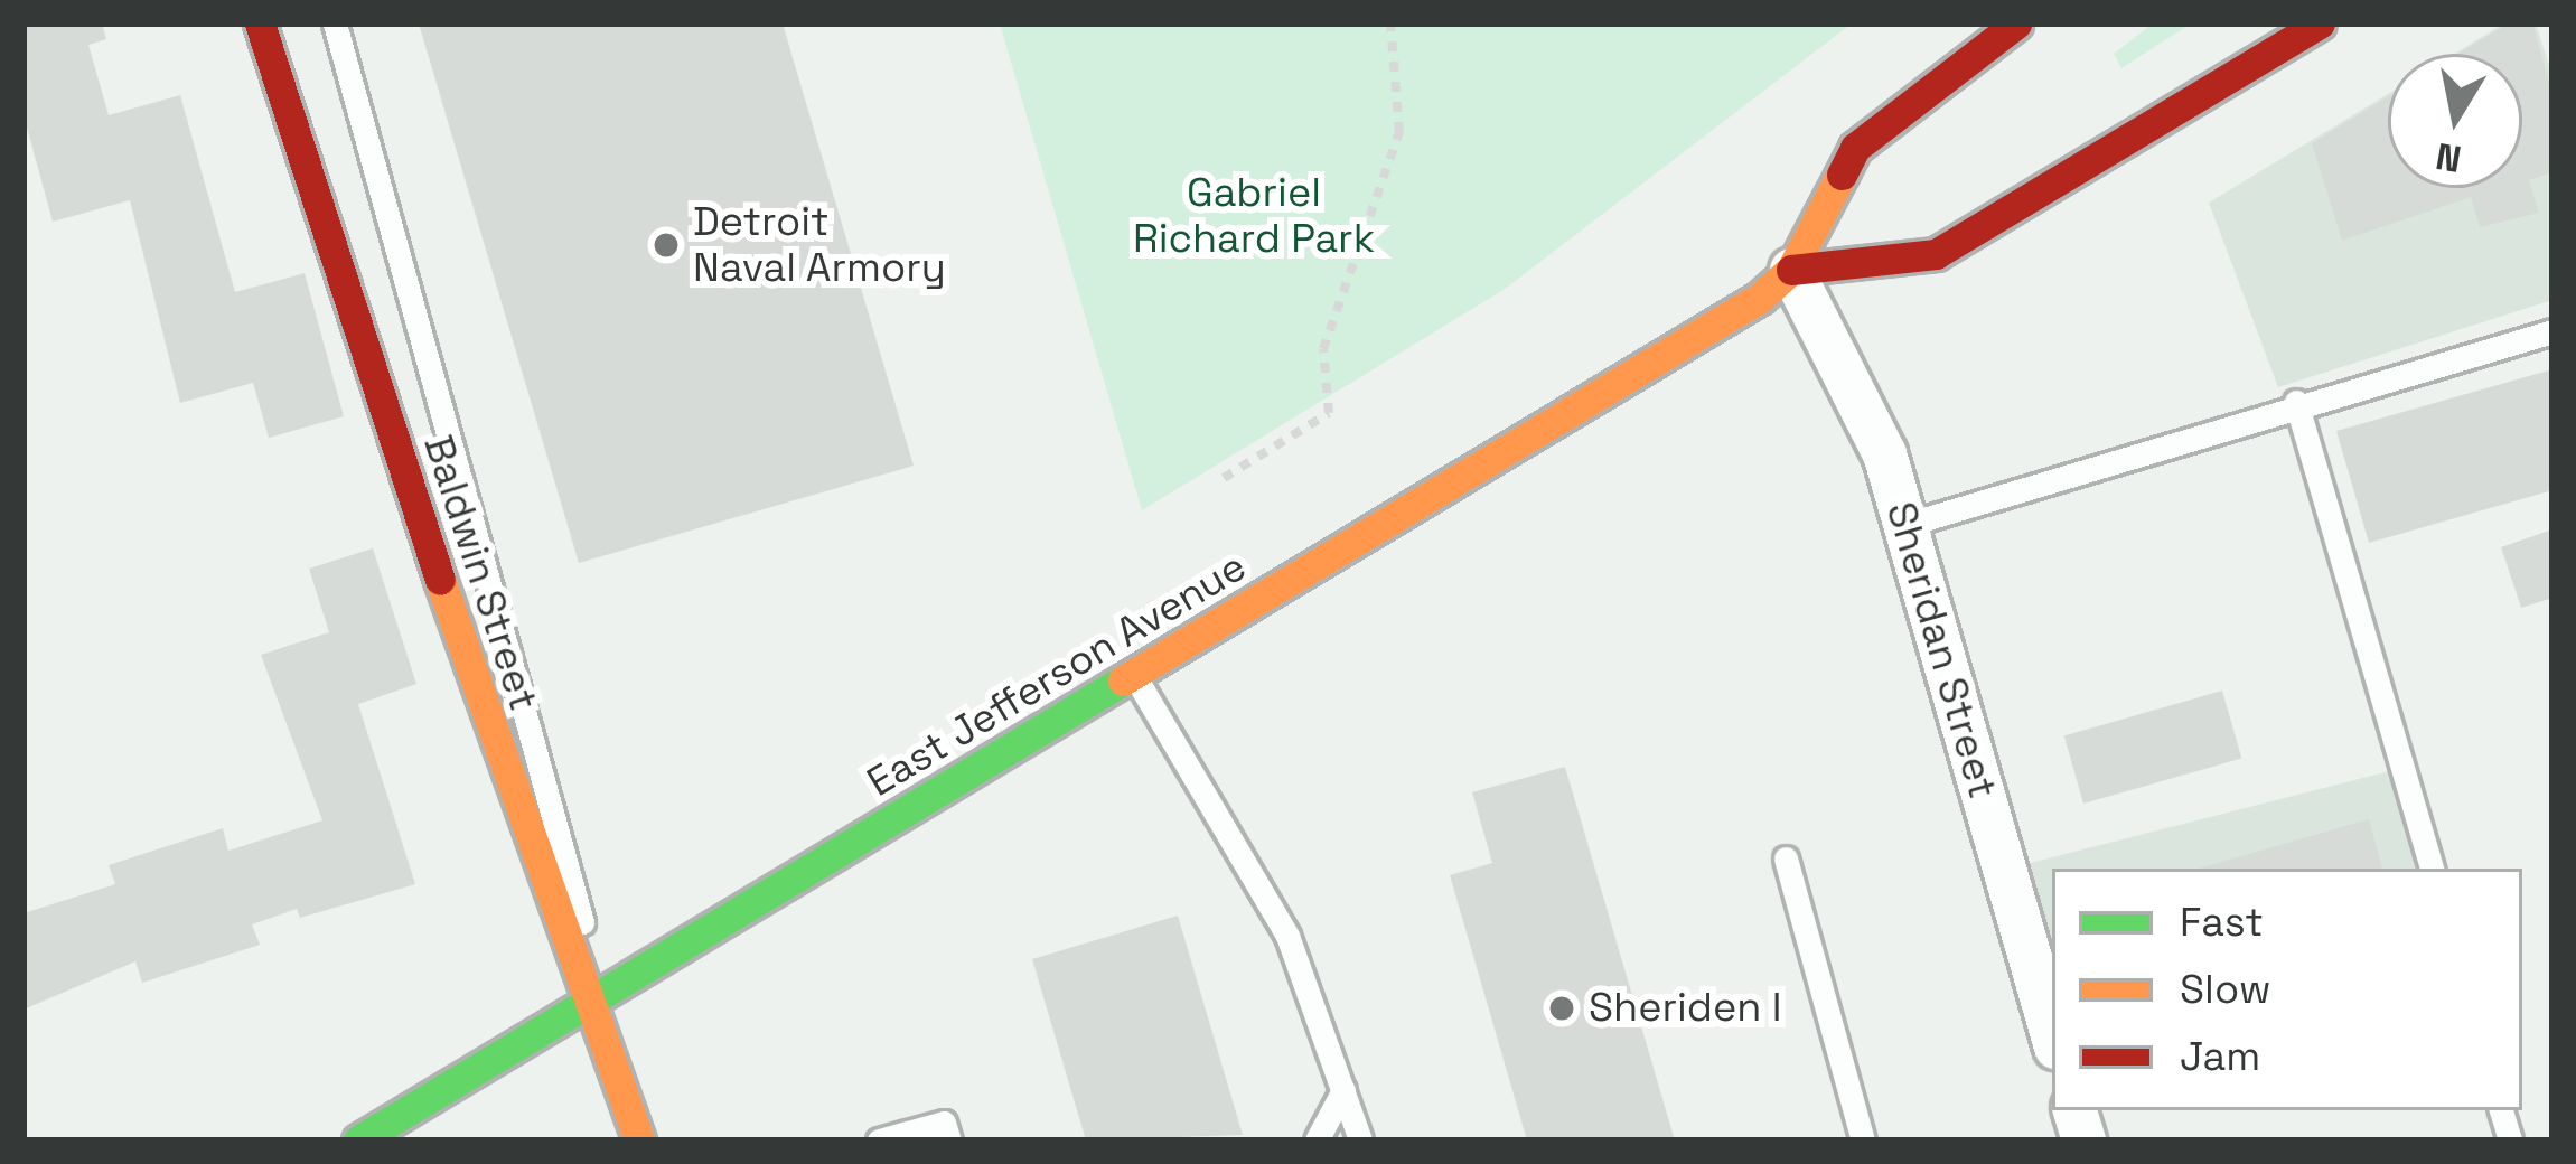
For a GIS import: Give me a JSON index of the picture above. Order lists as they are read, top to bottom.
{
  "streets": {
    "main road": ["Baldwin Street", "East Jefferson Avenue"],
    "street": ["Sheridan Street"]
  },
  "crossings": [
    ["Baldwin Street", "East Jefferson Avenue"],
    ["Sheridan Street", "East Jefferson Avenue"]
  ],
  "parks": ["Gabriel Richard Park"],
  "places": ["Detroit Naval Armory", "Sheriden I"],
  "legend": ["Fast", "Slow", "Jam"],
  "north": "bottom"
}
